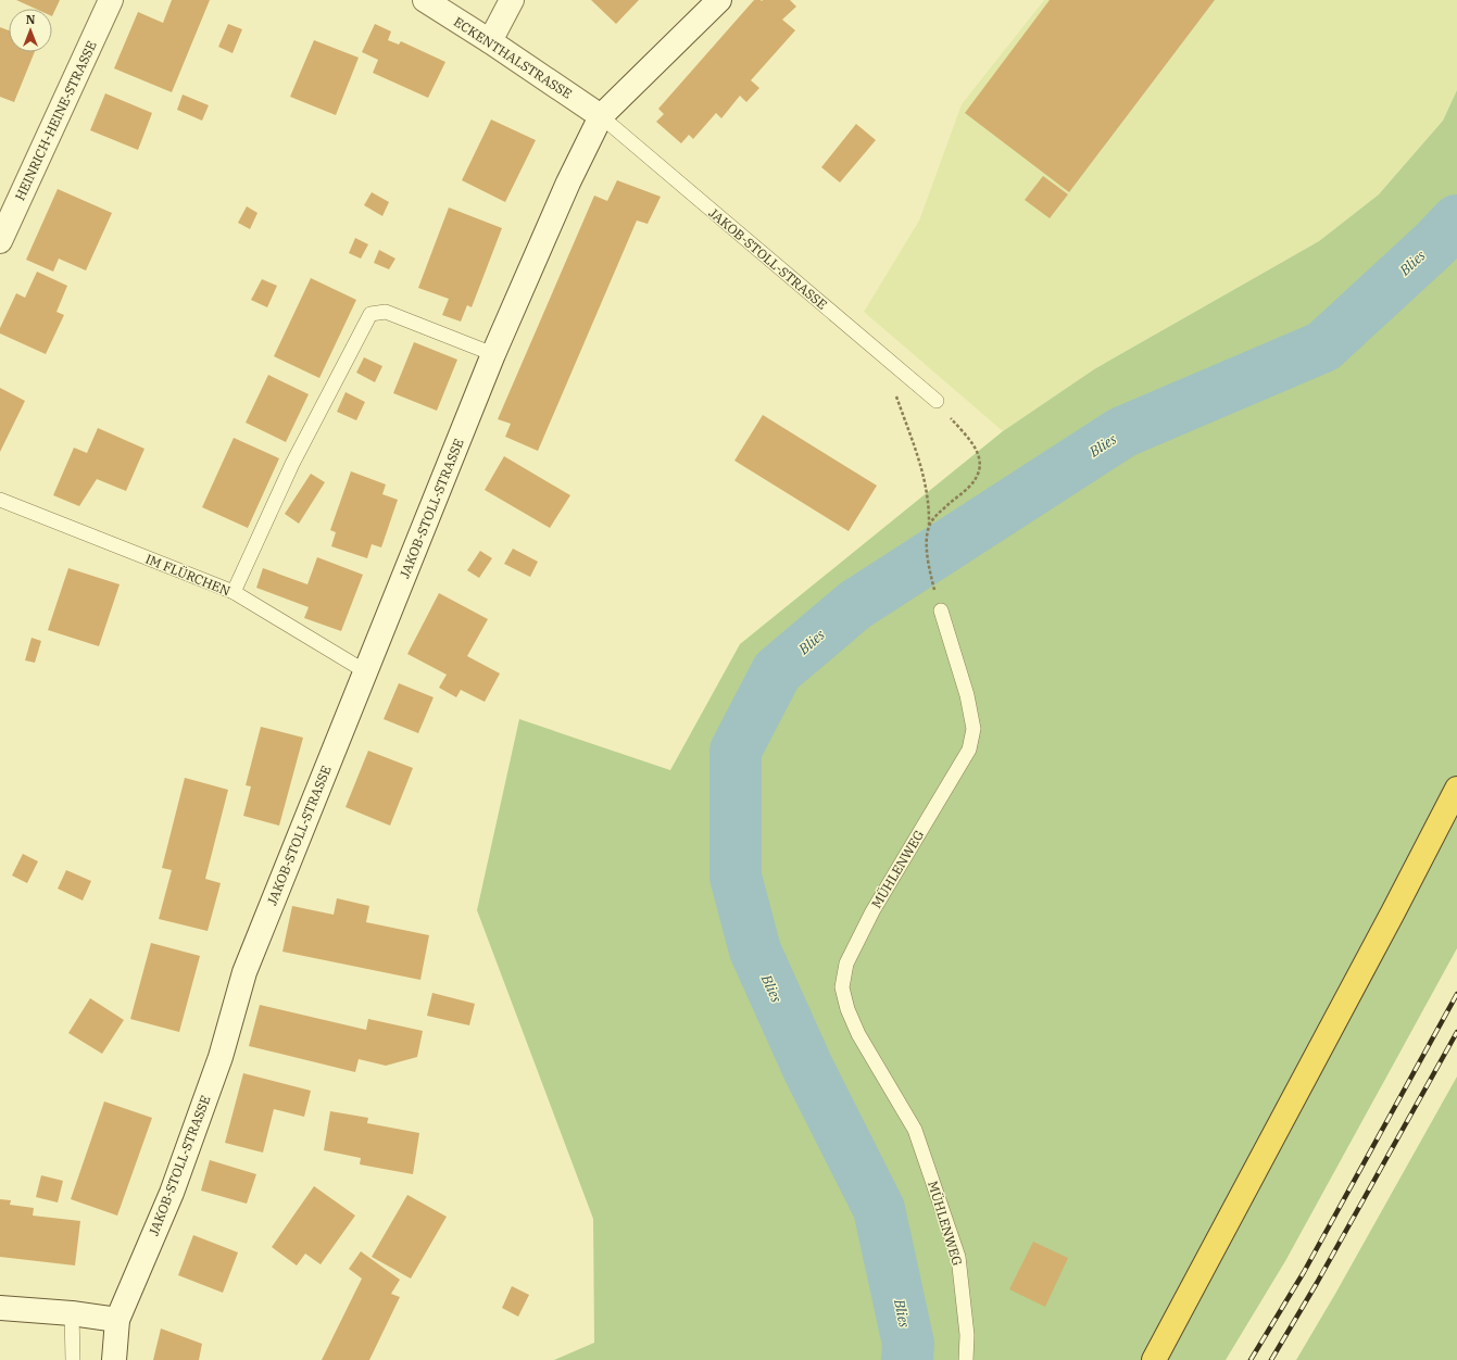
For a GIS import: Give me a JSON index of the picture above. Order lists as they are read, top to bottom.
{
  "streets": {
    "main road": ["ECKENTHALSTRASSE", "HEINRICH-HEINE-STRASSE", "JAKOB-STOLL-STRASSE"],
    "lane": ["IM FLÜRCHEN", "MÜHLENWEG"]
  },
  "crossings": [
    ["ECKENTHALSTRASSE", "JAKOB-STOLL-STRASSE"],
    ["JAKOB-STOLL-STRASSE", "IM FLÜRCHEN"]
  ],
  "water": ["Blies"],
  "north": "top"
}
